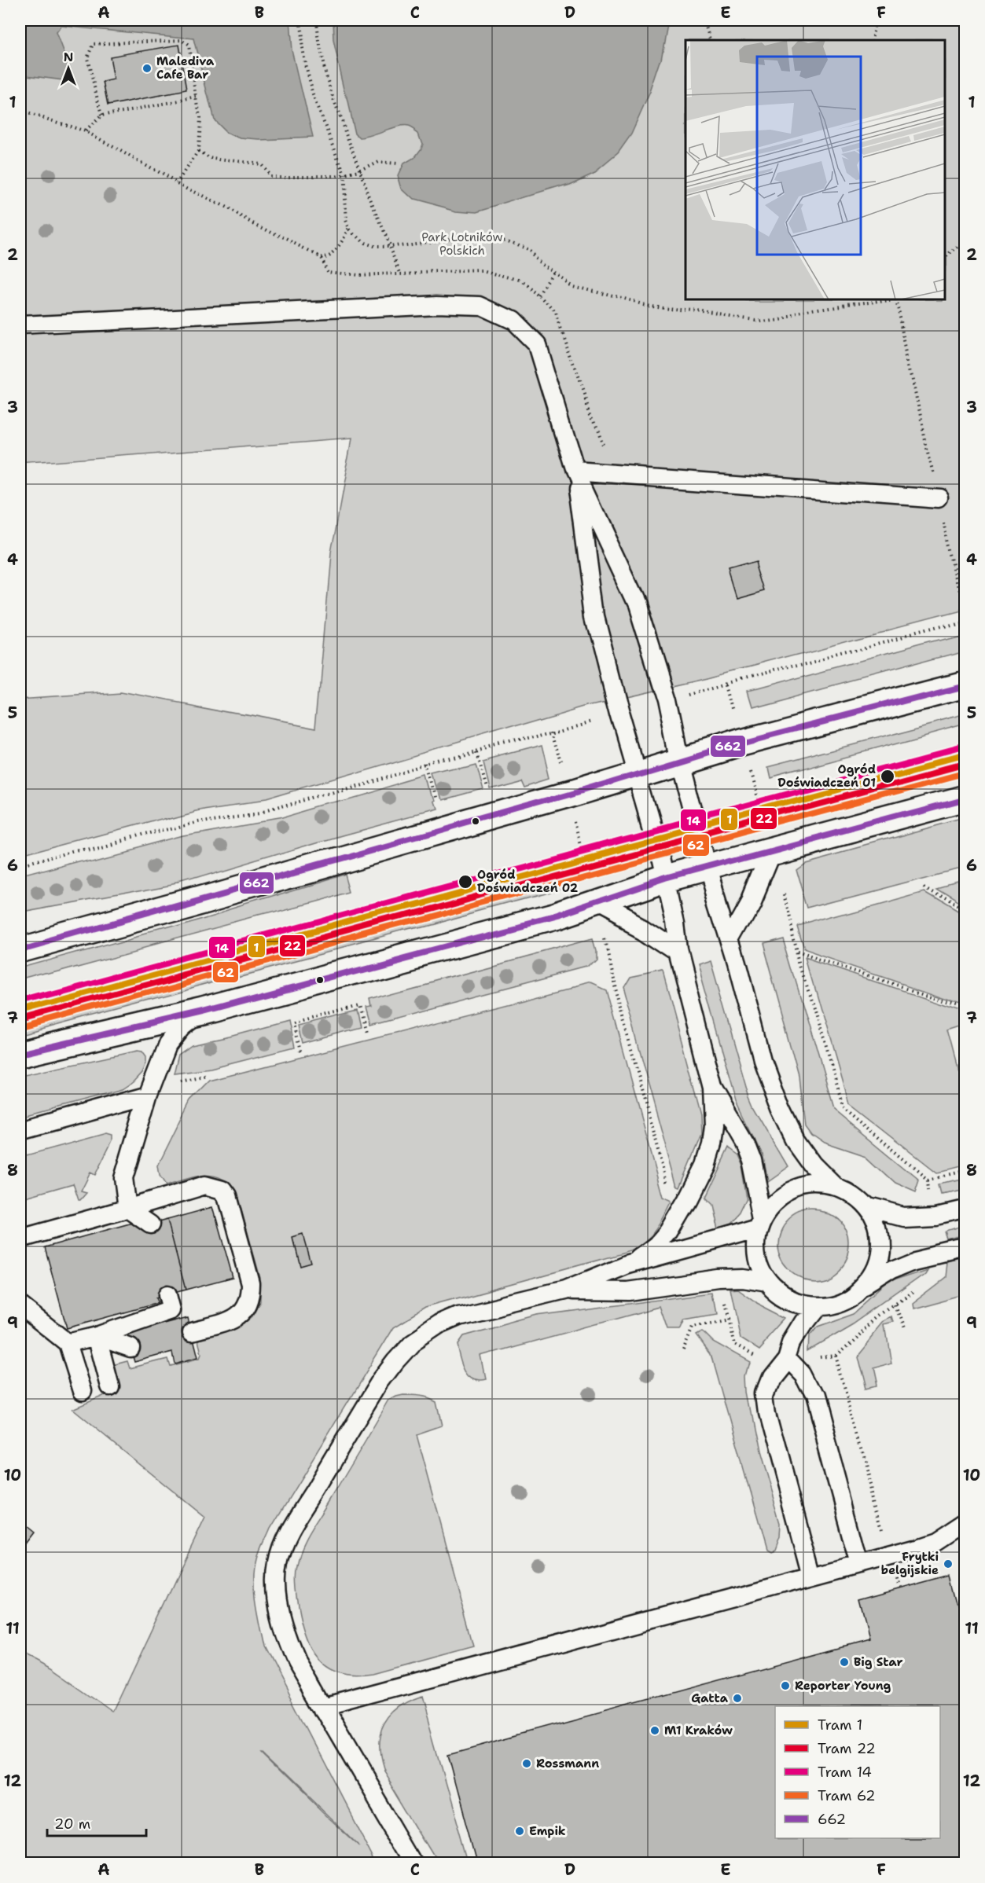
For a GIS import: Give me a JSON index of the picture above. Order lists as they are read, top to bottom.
{
  "parks": ["Park Lotników Polskich"],
  "places": [
    "Malediva Cafe Bar",
    "Ogród Doświadczeń 01",
    "Ogród Doświadczeń 02",
    "Frytki belgijskie",
    "Big Star",
    "Reporter Young",
    "Gatta",
    "M1 Kraków",
    "Rossmann",
    "Empik"
  ],
  "lines": [
    "transit line 662",
    "tram line 14",
    "tram line 1",
    "tram line 22",
    "tram line 62"
  ],
  "legend": [
    "Tram 1",
    "Tram 22",
    "Tram 14",
    "Tram 62",
    "662"
  ],
  "scale_bar": "20 m",
  "north": "top",
  "grid": {
    "columns": [
      "A",
      "B",
      "C",
      "D",
      "E",
      "F"
    ],
    "rows": [
      "1",
      "2",
      "3",
      "4",
      "5",
      "6",
      "7",
      "8",
      "9",
      "10",
      "11",
      "12"
    ]
  }
}
